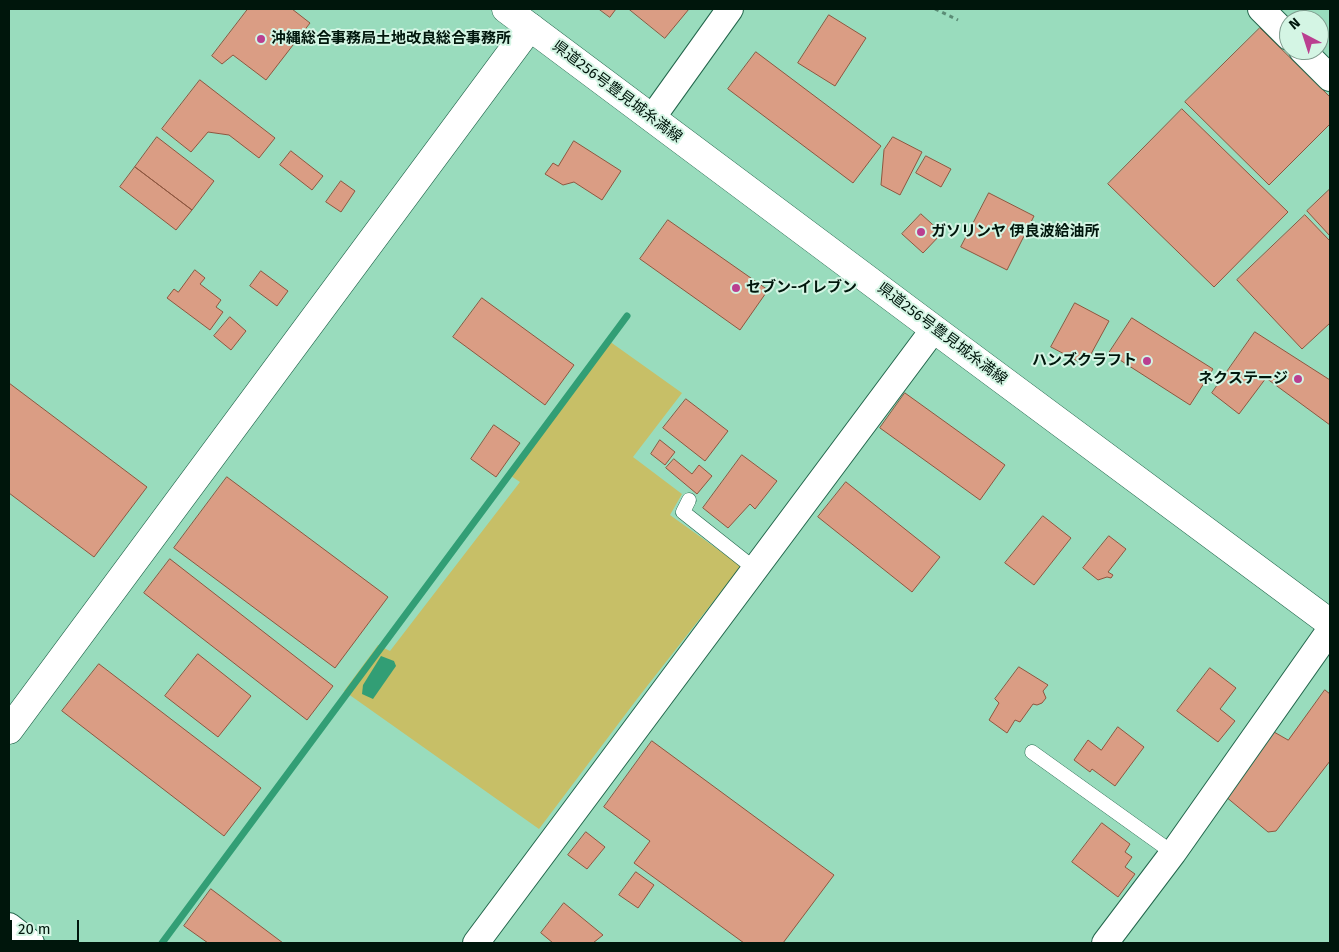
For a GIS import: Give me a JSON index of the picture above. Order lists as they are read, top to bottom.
{
  "streets": {
    "main road": ["県道256号豊見城糸満線"]
  },
  "places": [
    "沖縄総合事務局土地改良総合事務所",
    "ガソリンヤ 伊良波給油所",
    "セブン-イレブン",
    "ハンズクラフト",
    "ネクステージ"
  ],
  "scale_bar": "20 m",
  "north": "top left"
}
